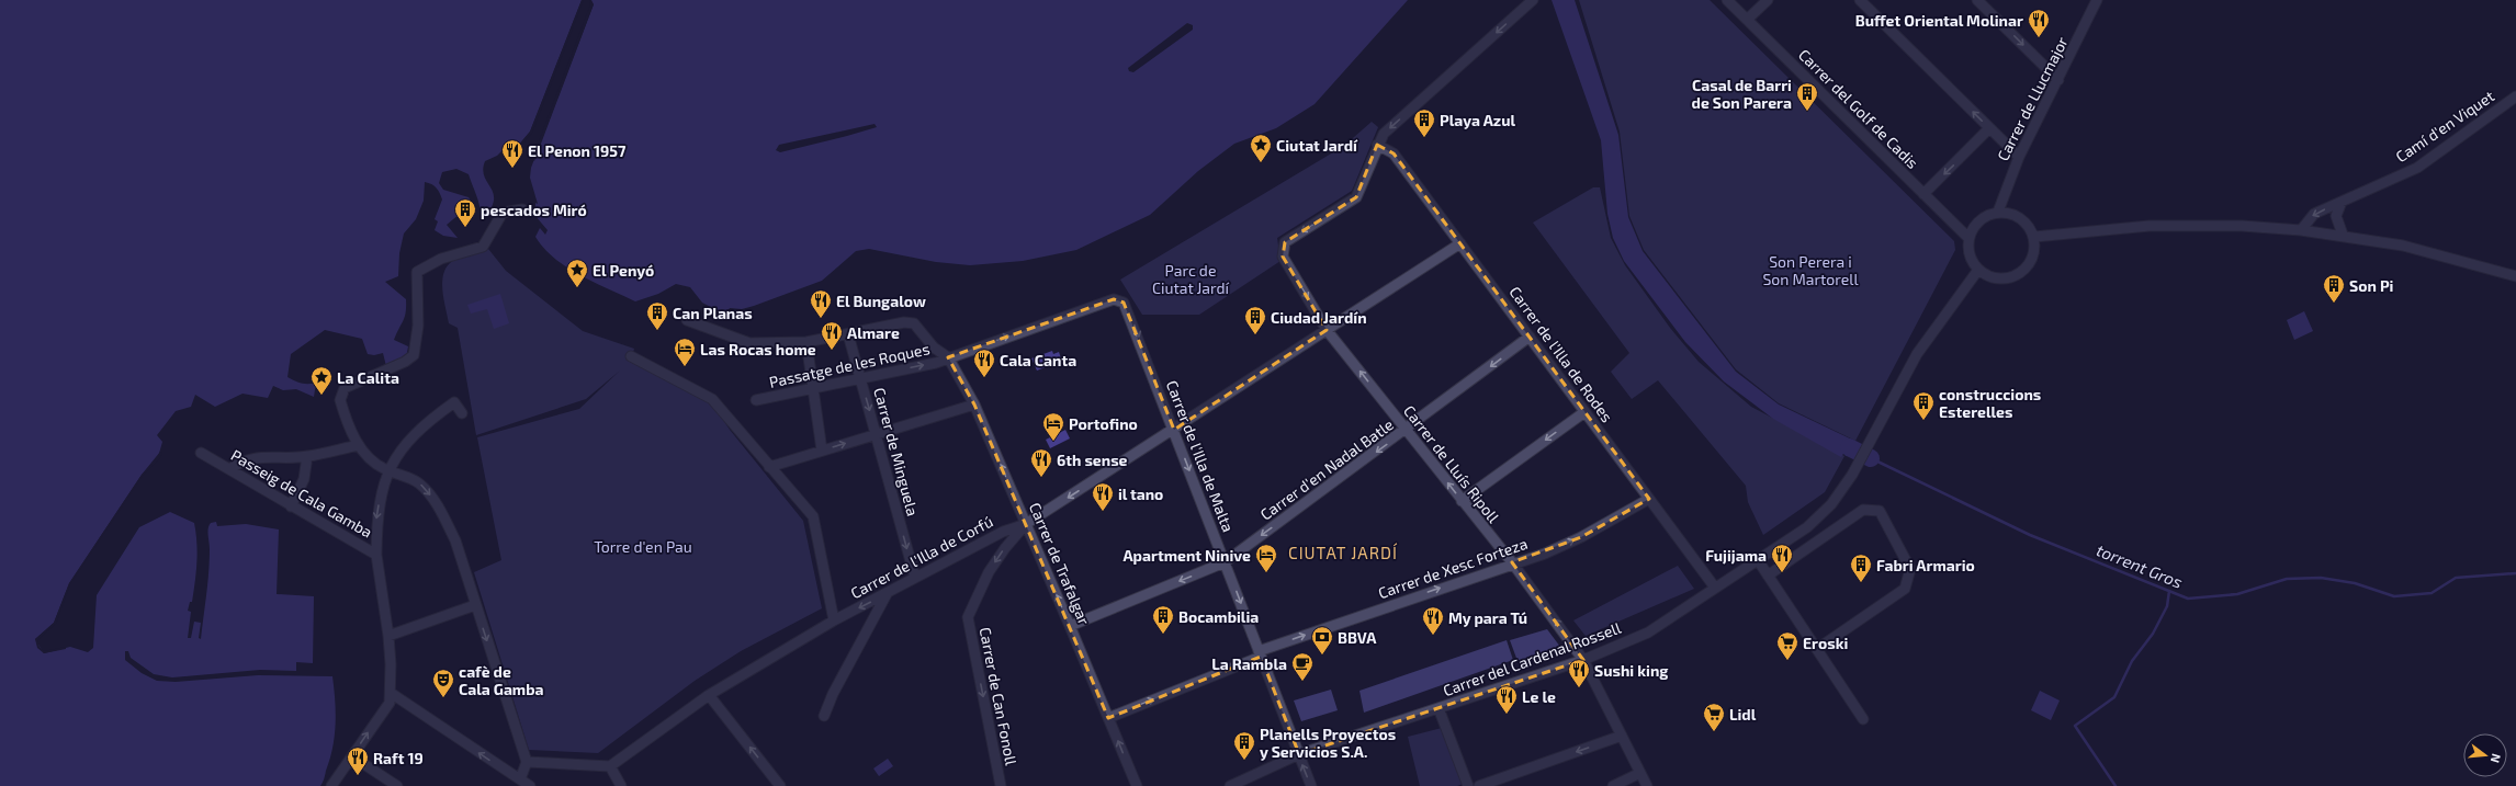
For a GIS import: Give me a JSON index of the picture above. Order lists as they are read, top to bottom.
{
  "streets": {
    "street": [
      "Carrer de Llucmajor",
      "Carrer del Golf de Cadis",
      "Camí d'en Viquet",
      "Carrer de l'Illa de Rodes",
      "Passatge de les Roques",
      "Carrer de Minguela",
      "Carrer de l'Illa de Malta",
      "Carrer de Lluís Ripoll",
      "Carrer d'en Nadal Batle",
      "Passeig de Cala Gamba",
      "Carrer de l'Illa de Corfú",
      "Carrer de Trafalgar",
      "Carrer de Xesc Forteza",
      "Carrer del Cardenal Rossell",
      "Carrer de Can Fonoll"
    ]
  },
  "crossings": [
    ["Carrer de Llucmajor", "Carrer del Golf de Cadis"],
    ["Carrer de Llucmajor", "Carrer del Cardenal Rossell"],
    ["Carrer del Golf de Cadis", "Carrer del Cardenal Rossell"],
    ["Carrer de l'Illa de Rodes", "Carrer de Lluís Ripoll"],
    ["Carrer de l'Illa de Rodes", "Carrer d'en Nadal Batle"],
    ["Carrer de l'Illa de Rodes", "Carrer de Xesc Forteza"],
    ["Carrer de l'Illa de Rodes", "Carrer del Cardenal Rossell"],
    ["Passatge de les Roques", "Carrer de Minguela"],
    ["Passatge de les Roques", "Carrer de l'Illa de Malta"],
    ["Passatge de les Roques", "Carrer de Trafalgar"],
    ["Carrer de Minguela", "Carrer de l'Illa de Corfú"],
    ["Carrer de l'Illa de Malta", "Carrer d'en Nadal Batle"],
    ["Carrer de l'Illa de Malta", "Carrer de Xesc Forteza"],
    ["Carrer de l'Illa de Malta", "Carrer del Cardenal Rossell"],
    ["Carrer de Lluís Ripoll", "Carrer d'en Nadal Batle"],
    ["Carrer de Lluís Ripoll", "Carrer de Xesc Forteza"],
    ["Carrer de Lluís Ripoll", "Carrer del Cardenal Rossell"],
    ["Carrer d'en Nadal Batle", "Carrer de Trafalgar"],
    ["Carrer de l'Illa de Corfú", "Carrer de Trafalgar"],
    ["Carrer de l'Illa de Corfú", "Carrer de Can Fonoll"],
    ["Carrer de Trafalgar", "Carrer de Xesc Forteza"],
    ["Carrer de Trafalgar", "Carrer de Can Fonoll"]
  ],
  "one_way": [
    "Carrer de l'Illa de Malta",
    "Carrer d'en Nadal Batle",
    "Carrer de Trafalgar",
    "Carrer de Xesc Forteza",
    "Carrer de Can Fonoll"
  ],
  "districts": ["CIUTAT JARDÍ"],
  "water": ["torrent Gros"],
  "parks": ["Son Perera i Son Martorell", "Parc de Ciutat Jardí", "Torre d'en Pau"],
  "places": {
    "restaurant": [
      "Buffet Oriental Molinar",
      "El Penon 1957",
      "El Bungalow",
      "Almare",
      "Cala Canta",
      "6th sense",
      "il tano",
      "Fujijama",
      "My para Tú",
      "Sushi king",
      "Le le",
      "Raft 19"
    ],
    "building": [
      "Casal de Barri de Son Parera",
      "Playa Azul",
      "pescados Miró",
      "Son Pi",
      "Can Planas",
      "Ciudad Jardín",
      "construccions Esterelles",
      "Fabri Armario",
      "Bocambilia",
      "Planells Proyectos y Servicios S.A."
    ],
    "place": ["Ciutat Jardí", "El Penyó", "La Calita"],
    "hotel": ["Las Rocas home", "Portofino", "Apartment Ninive"],
    "bank": ["BBVA"],
    "supermarket": ["Eroski", "Lidl"],
    "cafe": ["La Rambla"],
    "theatre": ["cafè de Cala Gamba"]
  },
  "north": "right"
}
